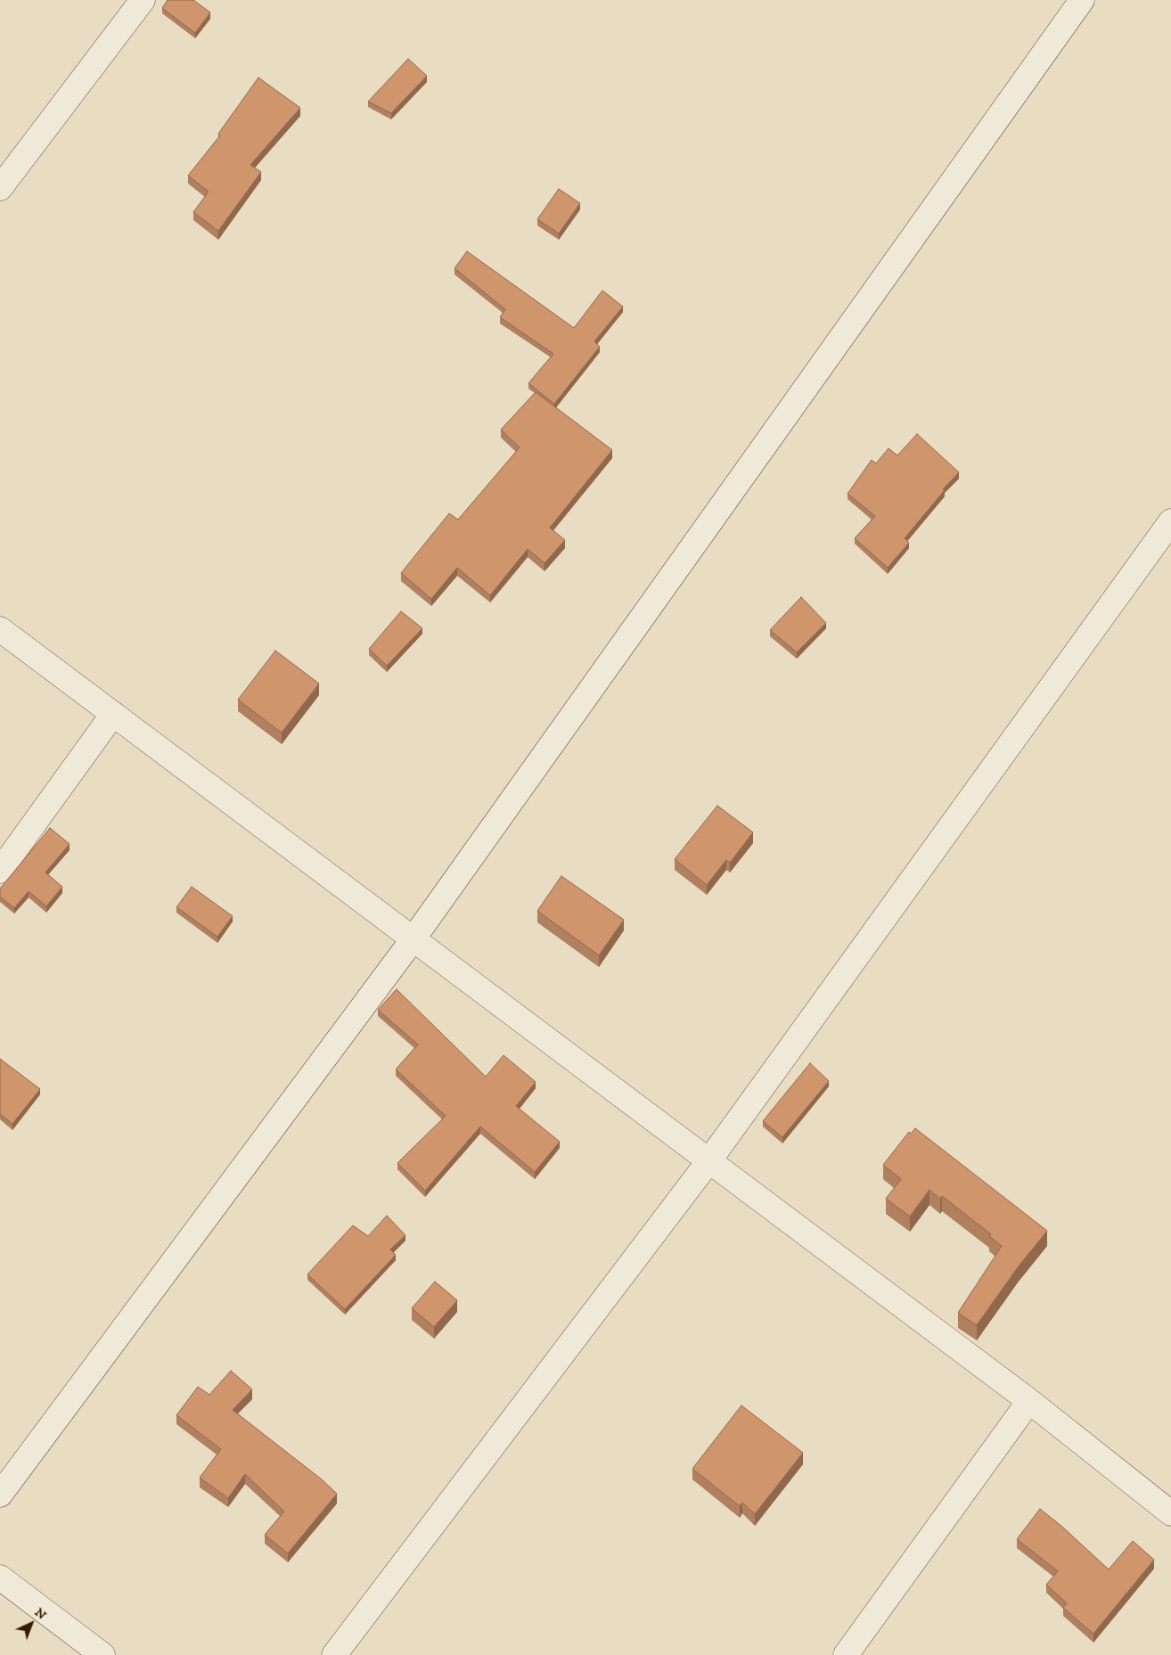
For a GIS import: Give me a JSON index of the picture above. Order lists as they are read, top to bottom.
{
  "north": "top right"
}
